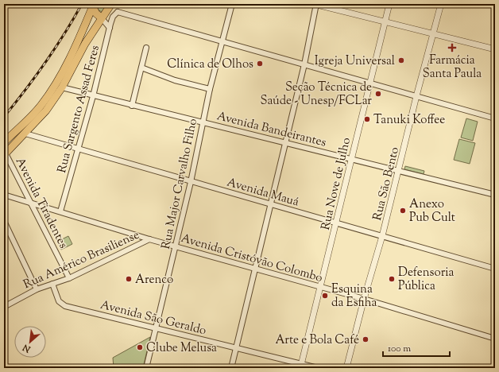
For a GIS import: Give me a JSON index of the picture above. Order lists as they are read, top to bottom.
{
  "streets": {
    "street": [
      "Rua Sargento Assad Feres",
      "Avenida Bandeirantes",
      "Rua Major Carvalho Filho",
      "Rua Nove de Julho",
      "Rua São Bento",
      "Avenida Mauá",
      "Avenida Tiradentes",
      "Avenida Cristóvão Colombo",
      "Rua Américo Brasiliense",
      "Avenida São Geraldo"
    ]
  },
  "crossings": [
    ["Rua Sargento Assad Feres", "Avenida Bandeirantes"],
    ["Rua Sargento Assad Feres", "Avenida Mauá"],
    ["Rua Sargento Assad Feres", "Avenida Cristóvão Colombo"],
    ["Avenida Bandeirantes", "Rua Major Carvalho Filho"],
    ["Avenida Bandeirantes", "Rua Nove de Julho"],
    ["Avenida Bandeirantes", "Rua São Bento"],
    ["Rua Major Carvalho Filho", "Avenida Mauá"],
    ["Rua Major Carvalho Filho", "Avenida Cristóvão Colombo"],
    ["Rua Major Carvalho Filho", "Avenida São Geraldo"],
    ["Rua Nove de Julho", "Avenida Mauá"],
    ["Rua Nove de Julho", "Avenida Cristóvão Colombo"],
    ["Rua Nove de Julho", "Avenida São Geraldo"],
    ["Rua São Bento", "Avenida Mauá"],
    ["Rua São Bento", "Avenida Cristóvão Colombo"],
    ["Avenida Tiradentes", "Avenida Cristóvão Colombo"],
    ["Avenida Tiradentes", "Rua Américo Brasiliense"],
    ["Avenida Cristóvão Colombo", "Rua Américo Brasiliense"],
    ["Rua Américo Brasiliense", "Avenida São Geraldo"]
  ],
  "places": {
    "health": ["Farmácia Santa Paula"],
    "other": [
      "Igreja Universal",
      "Clínica de Olhos",
      "Seção Técnica de Saúde - Unesp/FCLar",
      "Tanuki Koffee",
      "Anexo Pub Cult",
      "Arenco",
      "Defensoria Pública",
      "Esquina da Esfiha",
      "Arte e Bola Café",
      "Clube Melusa"
    ]
  },
  "scale_bar": "100 m",
  "north": "bottom left"
}
